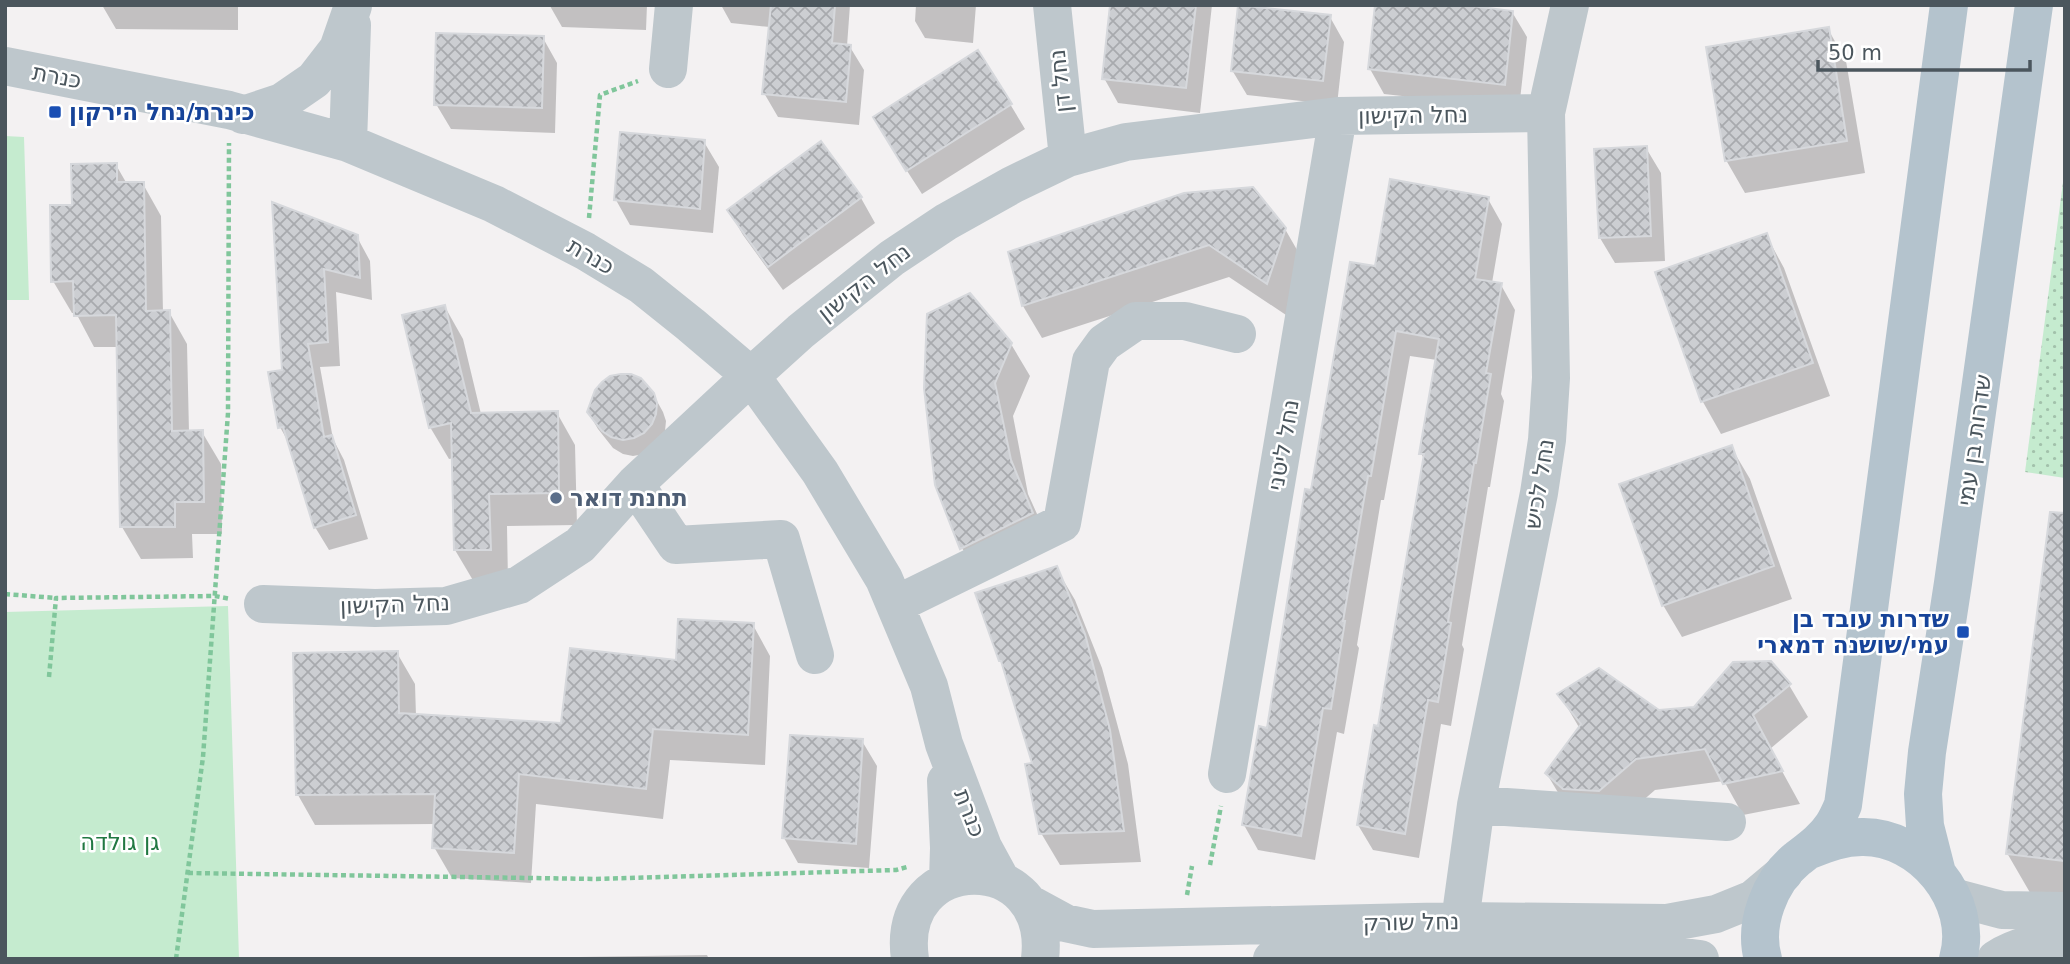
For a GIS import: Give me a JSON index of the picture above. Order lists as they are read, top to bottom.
{
  "streets": {
    "main road": ["שדרות בן עמי"],
    "street": [
      "כנרת",
      "נחל דן",
      "נחל הקישון",
      "נחל ליטני",
      "נחל לכיש",
      "נחל שורק"
    ]
  },
  "crossings": [
    ["כנרת", "נחל הקישון"],
    ["כנרת", "נחל שורק"],
    ["נחל דן", "נחל הקישון"],
    ["נחל הקישון", "נחל ליטני"],
    ["נחל הקישון", "נחל לכיש"],
    ["נחל לכיש", "נחל שורק"]
  ],
  "parks": ["גן גולדה"],
  "places": {
    "transit": ["כינרת/נחל הירקון", "שדרות עובד בן עמי/שושנה דמארי"],
    "other": ["תחנת דואר"]
  },
  "scale_bar": "50 m"
}
